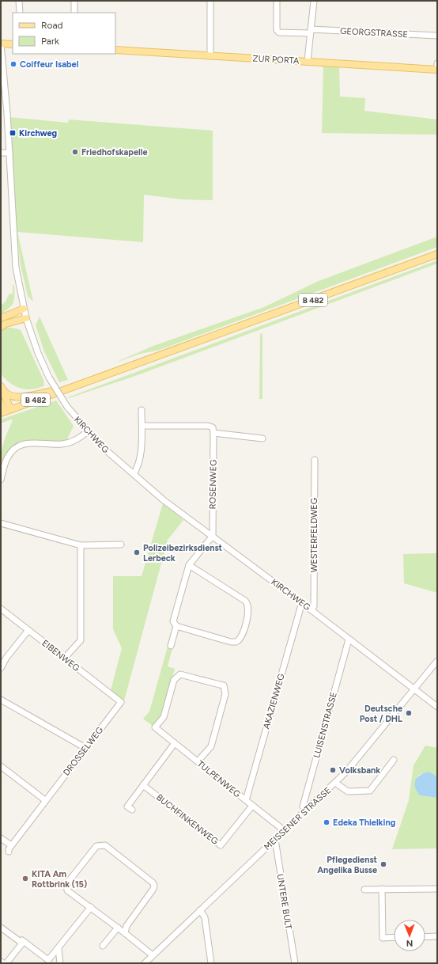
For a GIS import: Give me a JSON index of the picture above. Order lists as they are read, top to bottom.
{
  "streets": {
    "main road": ["ZUR PORTA", "B 482"],
    "street": [
      "GEORGSTRASSE",
      "KIRCHWEG",
      "ROSENWEG",
      "WESTERFELDWEG",
      "EIBENWEG",
      "AKAZIENWEG",
      "LUISENSTRASSE",
      "DROSSELWEG",
      "TULPENWEG",
      "MEISSENER STRASSE",
      "BUCHFINKENWEG",
      "UNTERE BULT"
    ]
  },
  "crossings": [
    ["KIRCHWEG", "ROSENWEG"],
    ["KIRCHWEG", "WESTERFELDWEG"],
    ["KIRCHWEG", "AKAZIENWEG"],
    ["KIRCHWEG", "LUISENSTRASSE"],
    ["KIRCHWEG", "MEISSENER STRASSE"],
    ["EIBENWEG", "DROSSELWEG"],
    ["AKAZIENWEG", "TULPENWEG"],
    ["LUISENSTRASSE", "MEISSENER STRASSE"],
    ["TULPENWEG", "MEISSENER STRASSE"],
    ["TULPENWEG", "BUCHFINKENWEG"],
    ["MEISSENER STRASSE", "UNTERE BULT"]
  ],
  "places": {
    "other": [
      "Coiffeur Isabel",
      "Friedhofskapelle",
      "Polizeibezirksdienst Lerbeck",
      "Deutsche Post / DHL",
      "Volksbank",
      "Edeka Thielking",
      "Pflegedienst Angelika Busse",
      "KITA Am Rottbrink (15)"
    ],
    "transit": ["Kirchweg"]
  },
  "legend": ["Road", "Park"],
  "north": "bottom"
}
